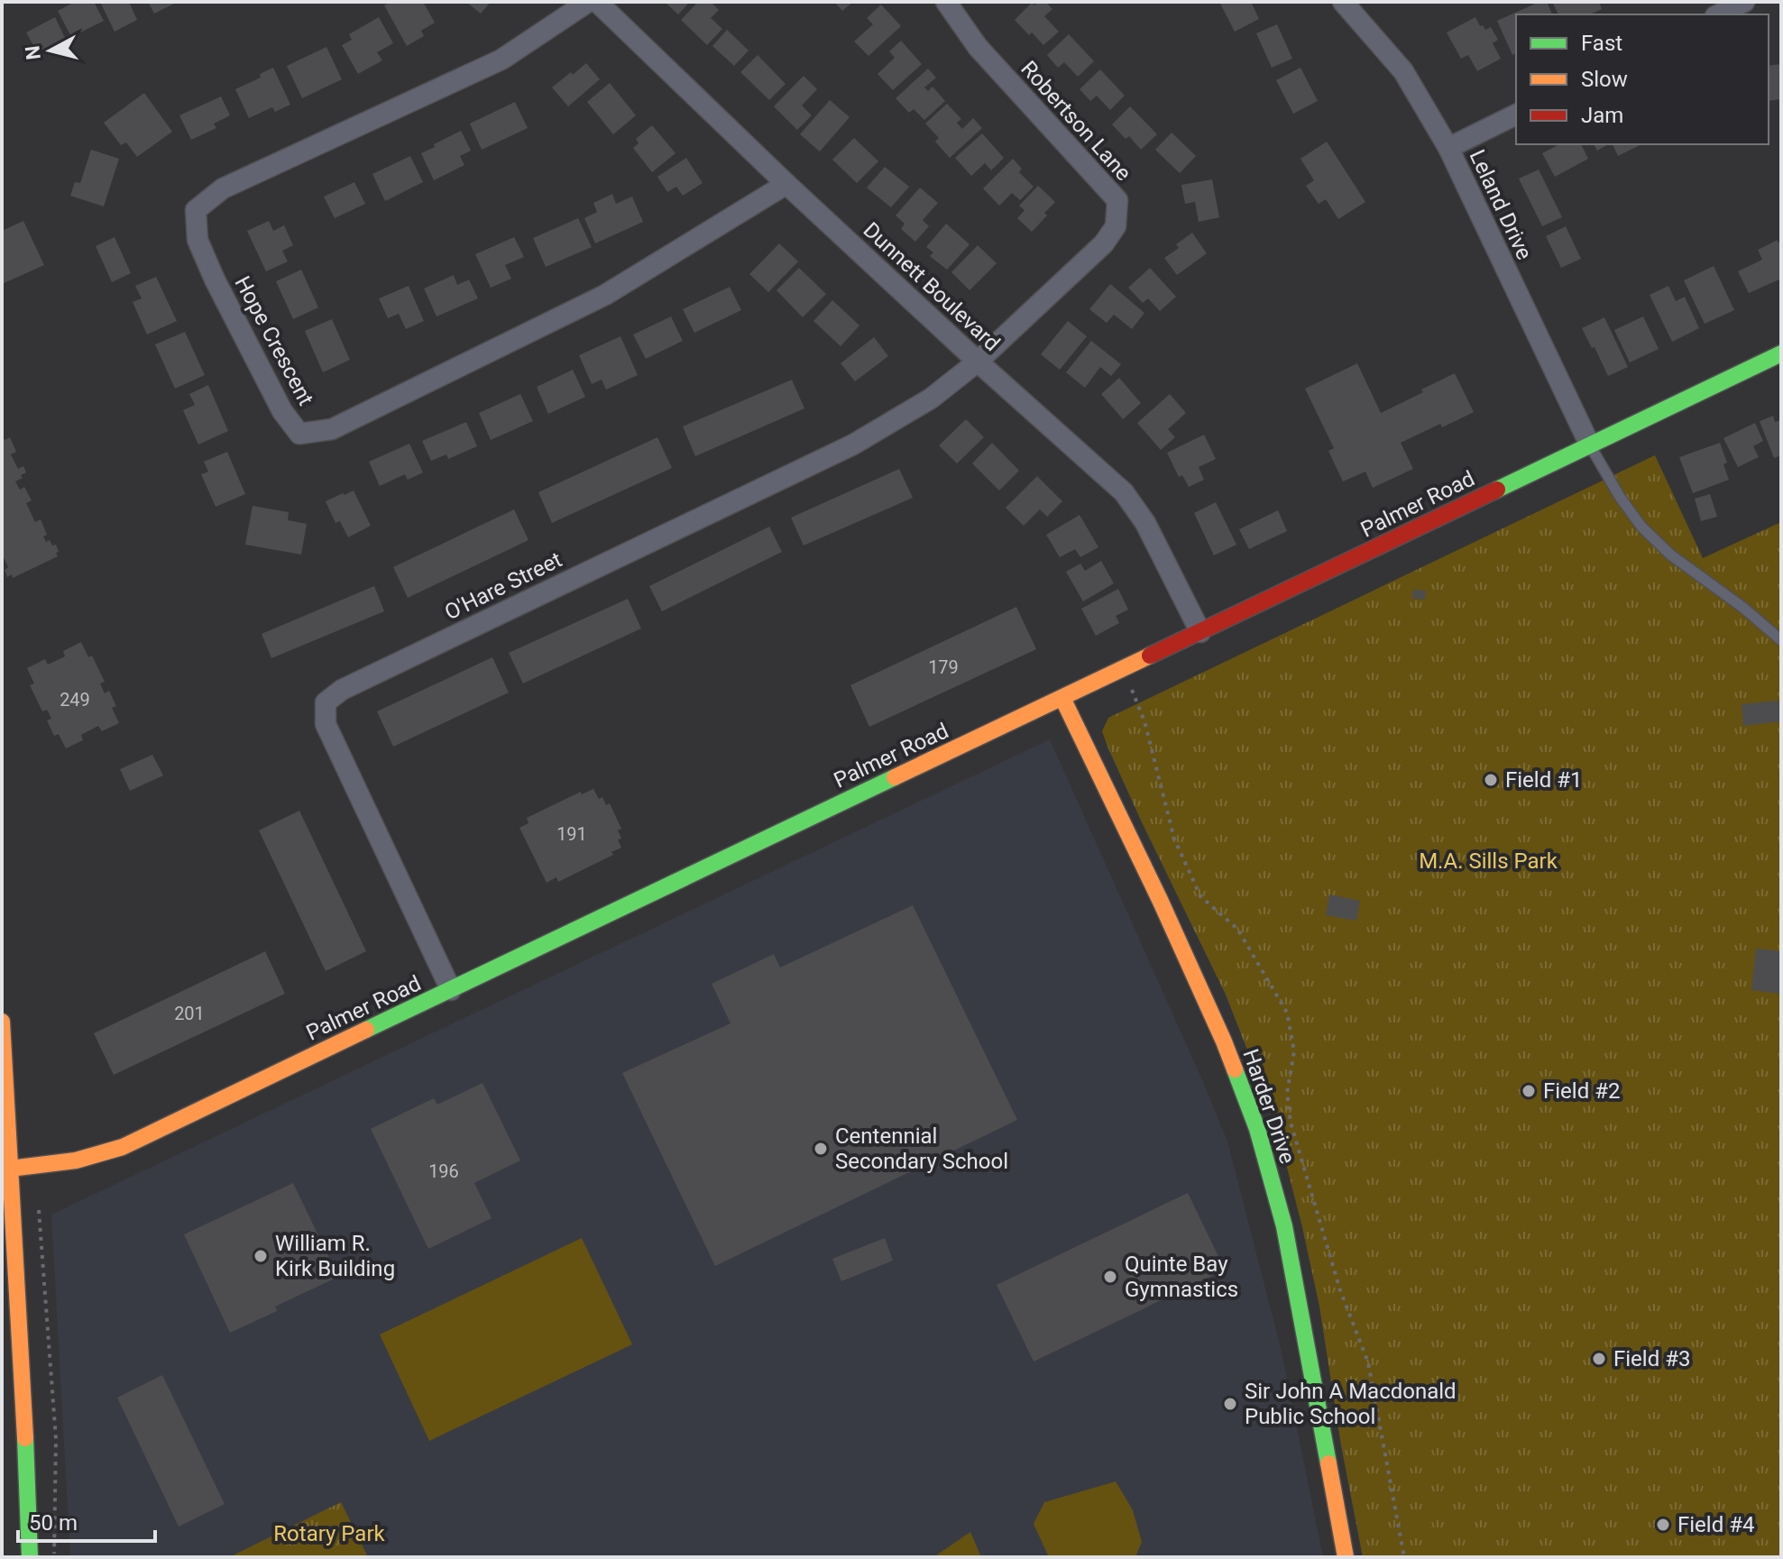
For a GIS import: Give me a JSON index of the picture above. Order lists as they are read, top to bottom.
{
  "streets": {
    "street": [
      "Robertson Lane",
      "Leland Drive",
      "Dunnett Boulevard",
      "Hope Crescent",
      "Palmer Road",
      "O'Hare Street",
      "Harder Drive"
    ]
  },
  "crossings": [
    ["Robertson Lane", "Dunnett Boulevard"],
    ["Robertson Lane", "O'Hare Street"],
    ["Leland Drive", "Palmer Road"],
    ["Dunnett Boulevard", "Hope Crescent"],
    ["Dunnett Boulevard", "Palmer Road"],
    ["Dunnett Boulevard", "O'Hare Street"],
    ["Palmer Road", "O'Hare Street"],
    ["Palmer Road", "Harder Drive"]
  ],
  "parks": ["M.A. Sills Park", "Rotary Park"],
  "places": [
    "Field #1",
    "Field #2",
    "Centennial Secondary School",
    "William R. Kirk Building",
    "Quinte Bay Gymnastics",
    "Field #3",
    "Sir John A Macdonald Public School",
    "Field #4"
  ],
  "house_numbers": [
    "179",
    "249",
    "191",
    "201",
    "196"
  ],
  "legend": ["Fast", "Slow", "Jam"],
  "scale_bar": "50 m",
  "north": "left"
}
